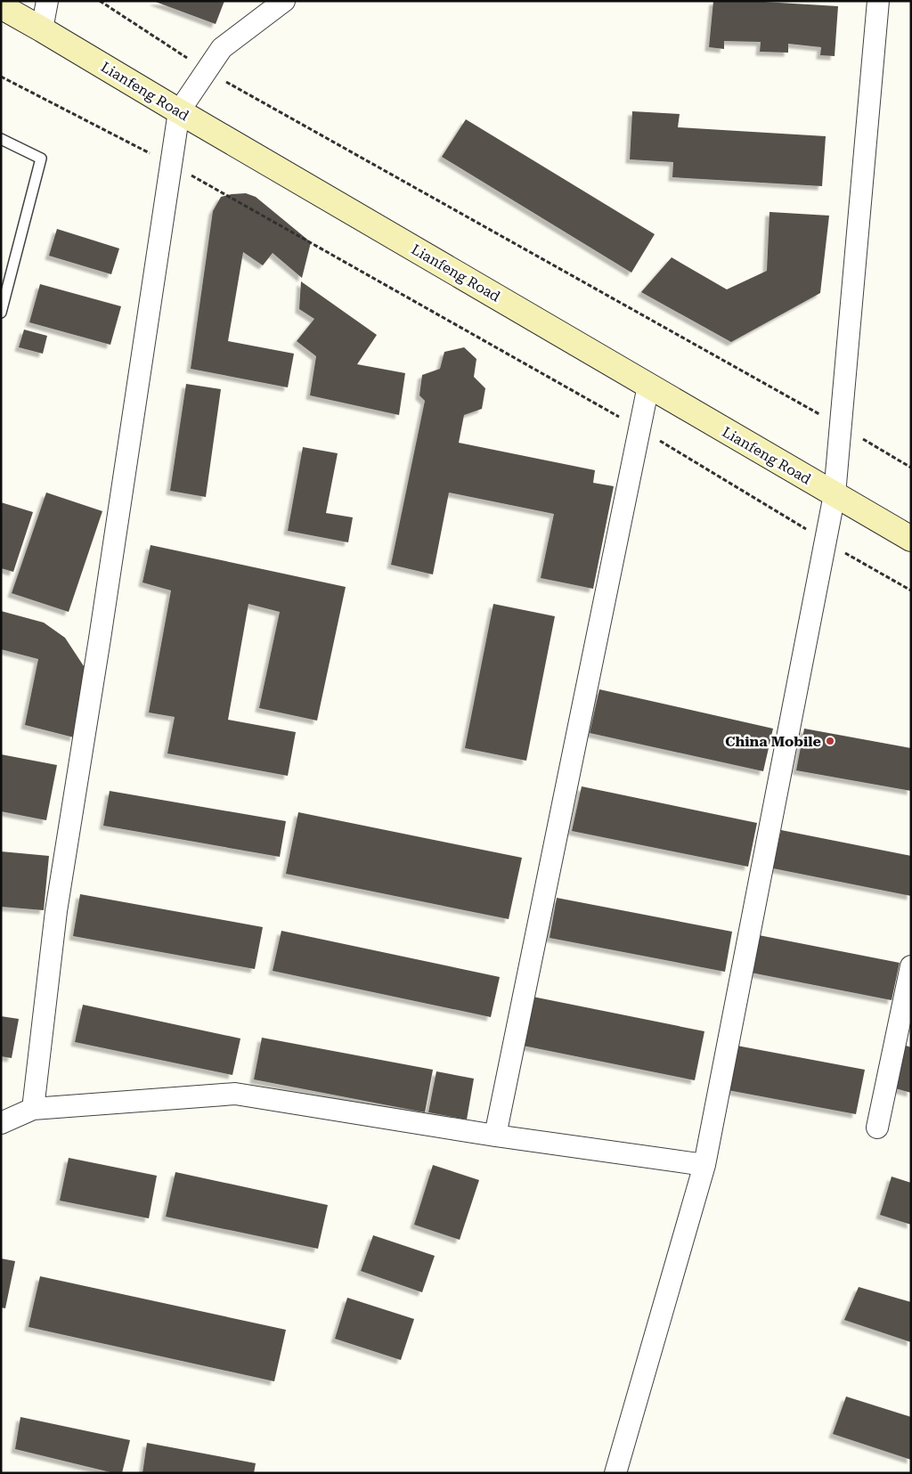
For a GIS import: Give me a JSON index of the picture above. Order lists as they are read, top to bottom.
{
  "streets": {
    "main road": ["Lianfeng Road"]
  },
  "places": ["China Mobile"]
}
